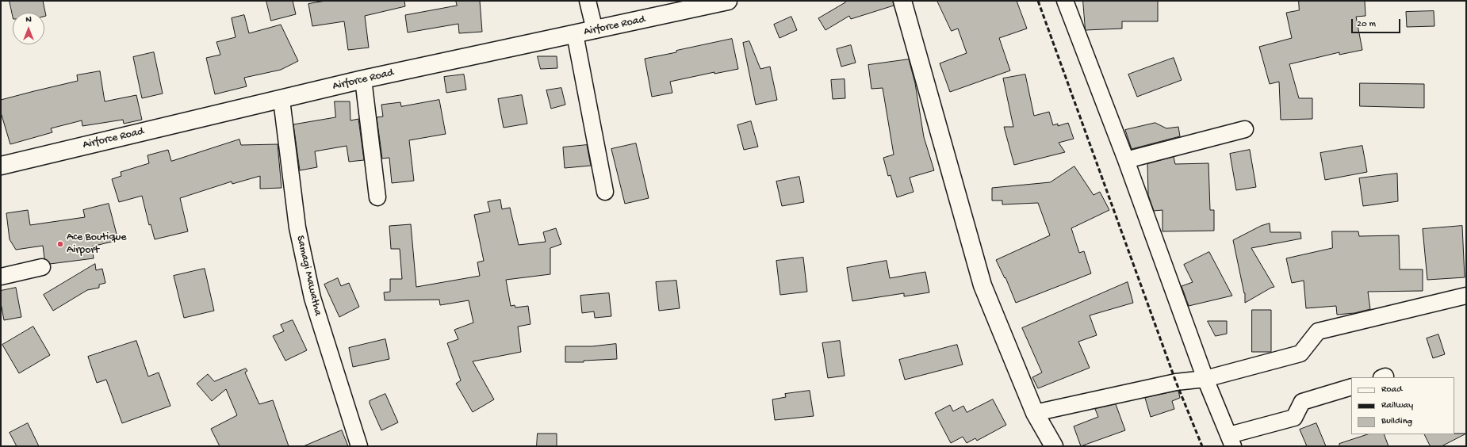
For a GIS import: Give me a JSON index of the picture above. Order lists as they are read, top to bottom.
{
  "streets": {
    "street": ["Airforce Road", "Samagi Mawatha"]
  },
  "crossings": [
    ["Airforce Road", "Samagi Mawatha"]
  ],
  "places": ["Ace Boutique Airport"],
  "legend": ["Road", "Railway", "Building"],
  "scale_bar": "20 m",
  "north": "top"
}
